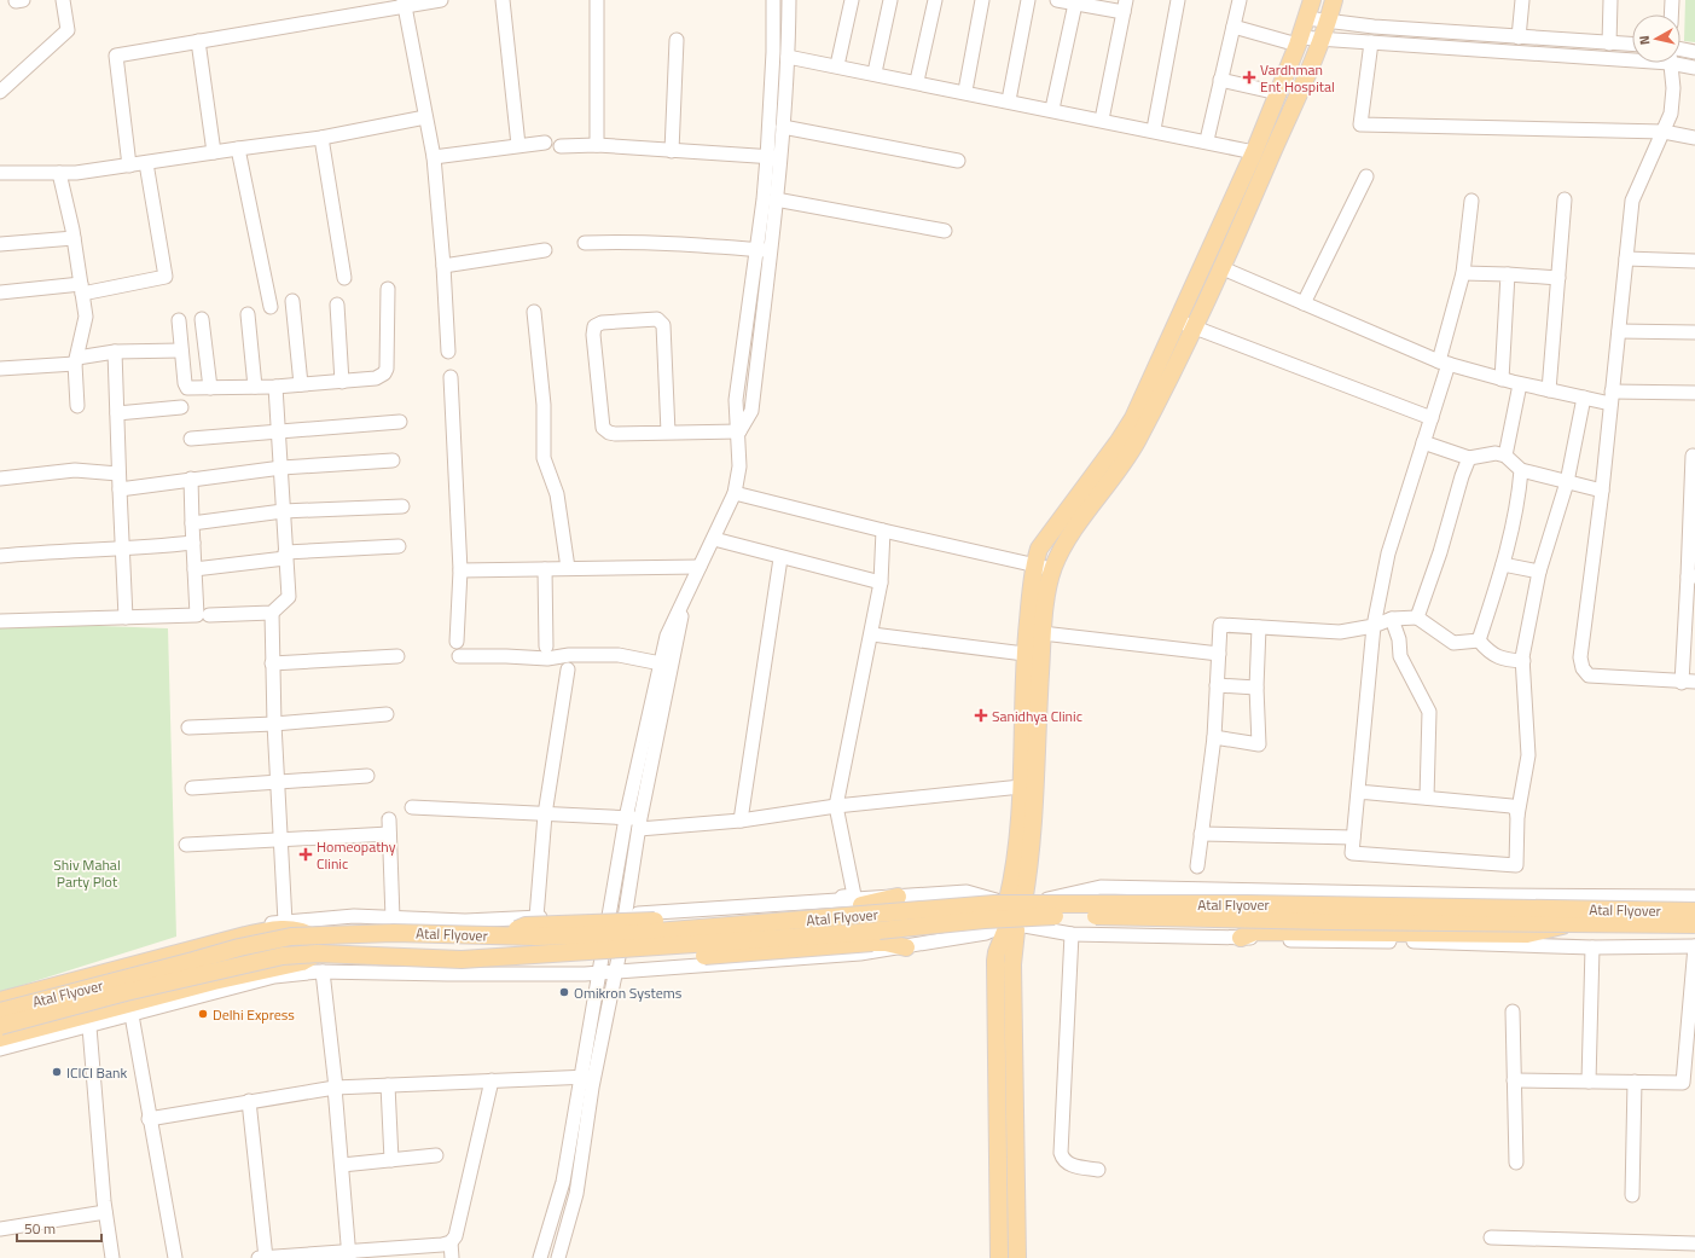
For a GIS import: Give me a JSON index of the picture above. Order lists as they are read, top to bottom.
{
  "streets": {
    "main road": ["Atal Flyover"]
  },
  "parks": ["Shiv Mahal Party Plot"],
  "places": {
    "health": ["Vardhman Ent Hospital", "Sanidhya Clinic", "Homeopathy Clinic"],
    "other": ["Omikron Systems", "Delhi Express", "ICICI Bank"]
  },
  "scale_bar": "50 m",
  "north": "left"
}
